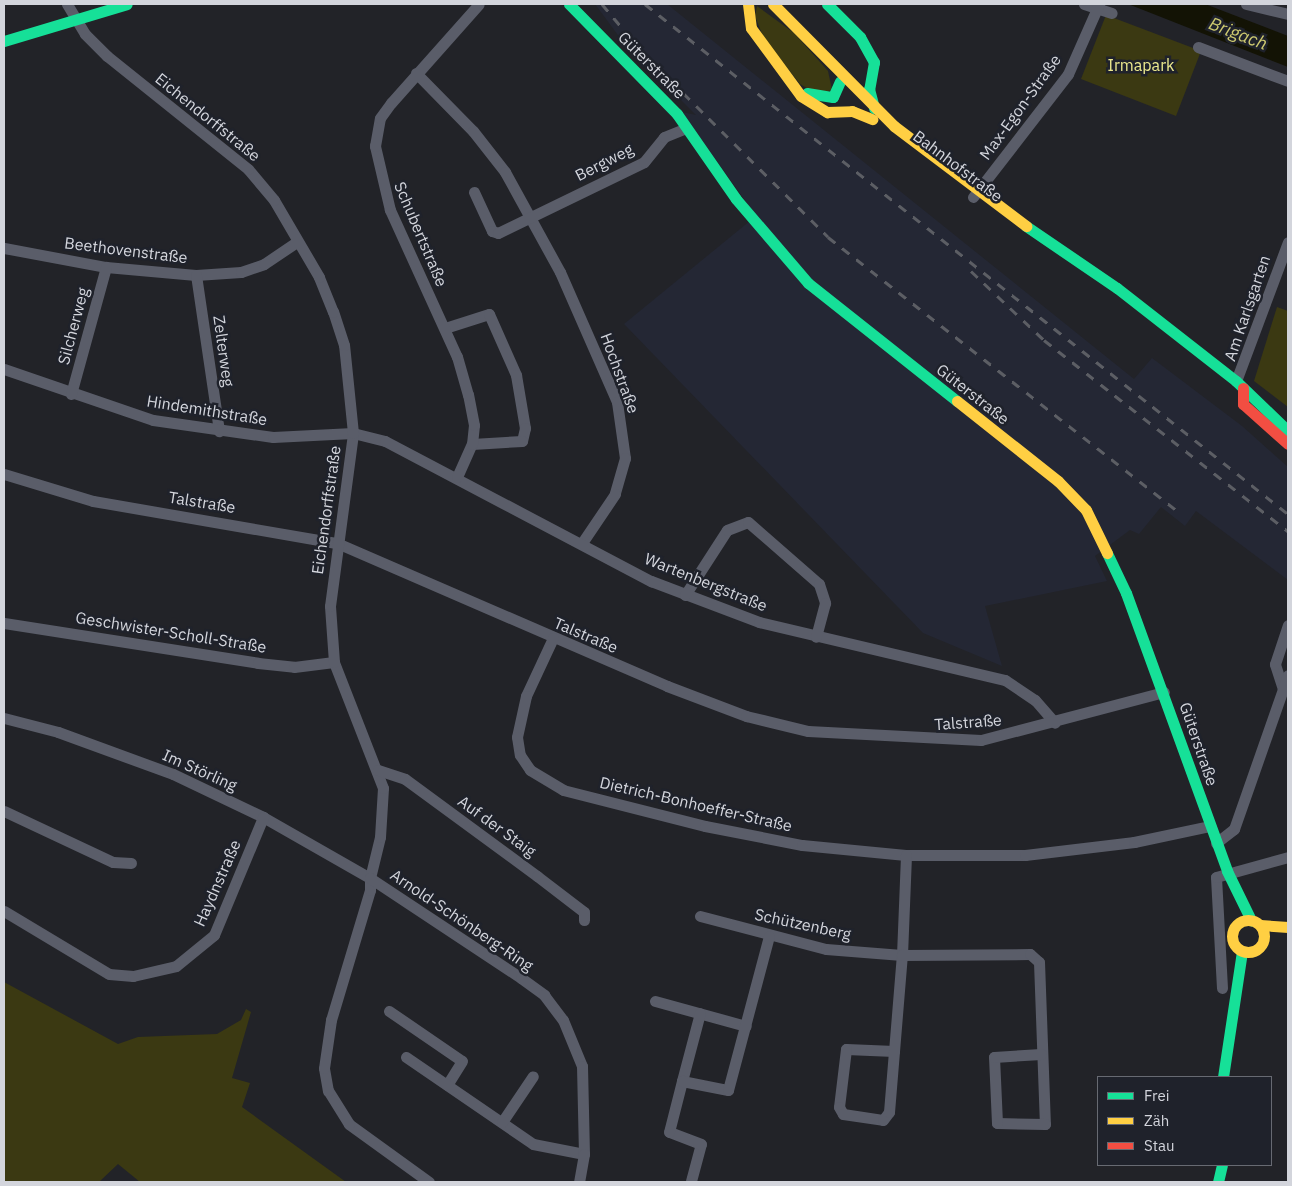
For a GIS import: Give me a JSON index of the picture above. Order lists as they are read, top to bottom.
{
  "streets": {
    "main road": ["Güterstraße", "Bahnhofstraße"],
    "street": [
      "Max-Egon-Straße",
      "Eichendorffstraße",
      "Bergweg",
      "Schubertstraße",
      "Beethovenstraße",
      "Am Karlsgarten",
      "Silcherweg",
      "Zelterweg",
      "Hochstraße",
      "Hindemithstraße",
      "Talstraße",
      "Wartenbergstraße",
      "Geschwister-Scholl-Straße",
      "Im Störling",
      "Dietrich-Bonhoeffer-Straße",
      "Auf der Staig",
      "Haydnstraße",
      "Arnold-Schönberg-Ring",
      "Schützenberg"
    ]
  },
  "crossings": [
    ["Güterstraße", "Bergweg"],
    ["Güterstraße", "Talstraße"],
    ["Güterstraße", "Dietrich-Bonhoeffer-Straße"],
    ["Max-Egon-Straße", "Bahnhofstraße"],
    ["Eichendorffstraße", "Beethovenstraße"],
    ["Eichendorffstraße", "Hindemithstraße"],
    ["Eichendorffstraße", "Talstraße"],
    ["Eichendorffstraße", "Wartenbergstraße"],
    ["Eichendorffstraße", "Geschwister-Scholl-Straße"],
    ["Eichendorffstraße", "Im Störling"],
    ["Eichendorffstraße", "Auf der Staig"],
    ["Eichendorffstraße", "Arnold-Schönberg-Ring"],
    ["Bergweg", "Hochstraße"],
    ["Bahnhofstraße", "Am Karlsgarten"],
    ["Schubertstraße", "Hochstraße"],
    ["Schubertstraße", "Wartenbergstraße"],
    ["Beethovenstraße", "Silcherweg"],
    ["Beethovenstraße", "Zelterweg"],
    ["Silcherweg", "Hindemithstraße"],
    ["Zelterweg", "Hindemithstraße"],
    ["Hochstraße", "Wartenbergstraße"],
    ["Hindemithstraße", "Wartenbergstraße"],
    ["Talstraße", "Wartenbergstraße"],
    ["Talstraße", "Dietrich-Bonhoeffer-Straße"],
    ["Im Störling", "Haydnstraße"],
    ["Im Störling", "Arnold-Schönberg-Ring"]
  ],
  "water": ["Brigach"],
  "parks": ["Irmapark"],
  "legend": ["Frei", "Zäh", "Stau"]
}
